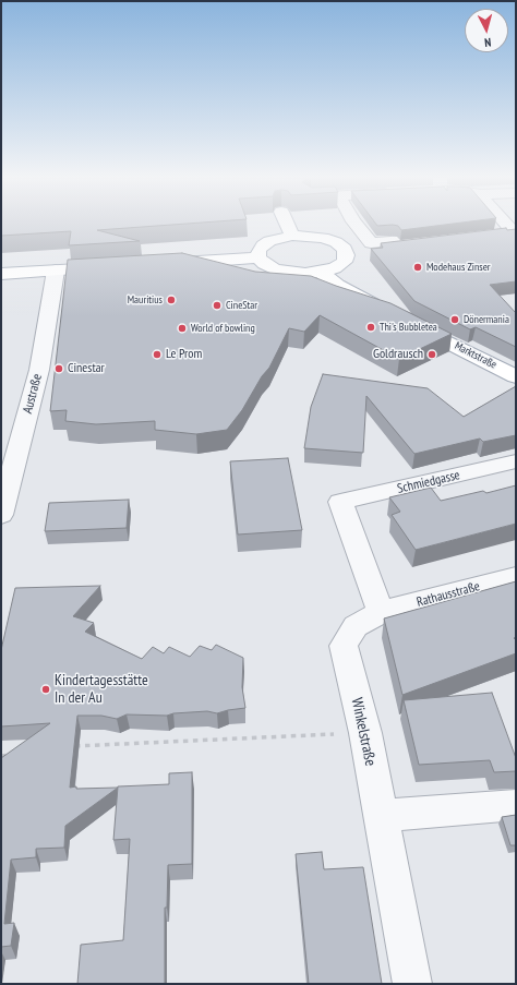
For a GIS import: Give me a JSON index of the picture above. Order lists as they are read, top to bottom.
{
  "streets": {
    "main road": ["Marktstraße"],
    "street": [
      "Austraße",
      "Schmiedgasse",
      "Rathausstraße",
      "Winkelstraße"
    ]
  },
  "crossings": [
    ["Schmiedgasse", "Rathausstraße"],
    ["Schmiedgasse", "Winkelstraße"],
    ["Rathausstraße", "Winkelstraße"]
  ],
  "places": [
    "Modehaus Zinser",
    "Mauritius",
    "CineStar",
    "Dönermania",
    "Thi's Bubbletea",
    "World of bowling",
    "Le Prom",
    "Goldrausch",
    "Cinestar",
    "Kindertagesstätte In der Au"
  ],
  "north": "bottom"
}
